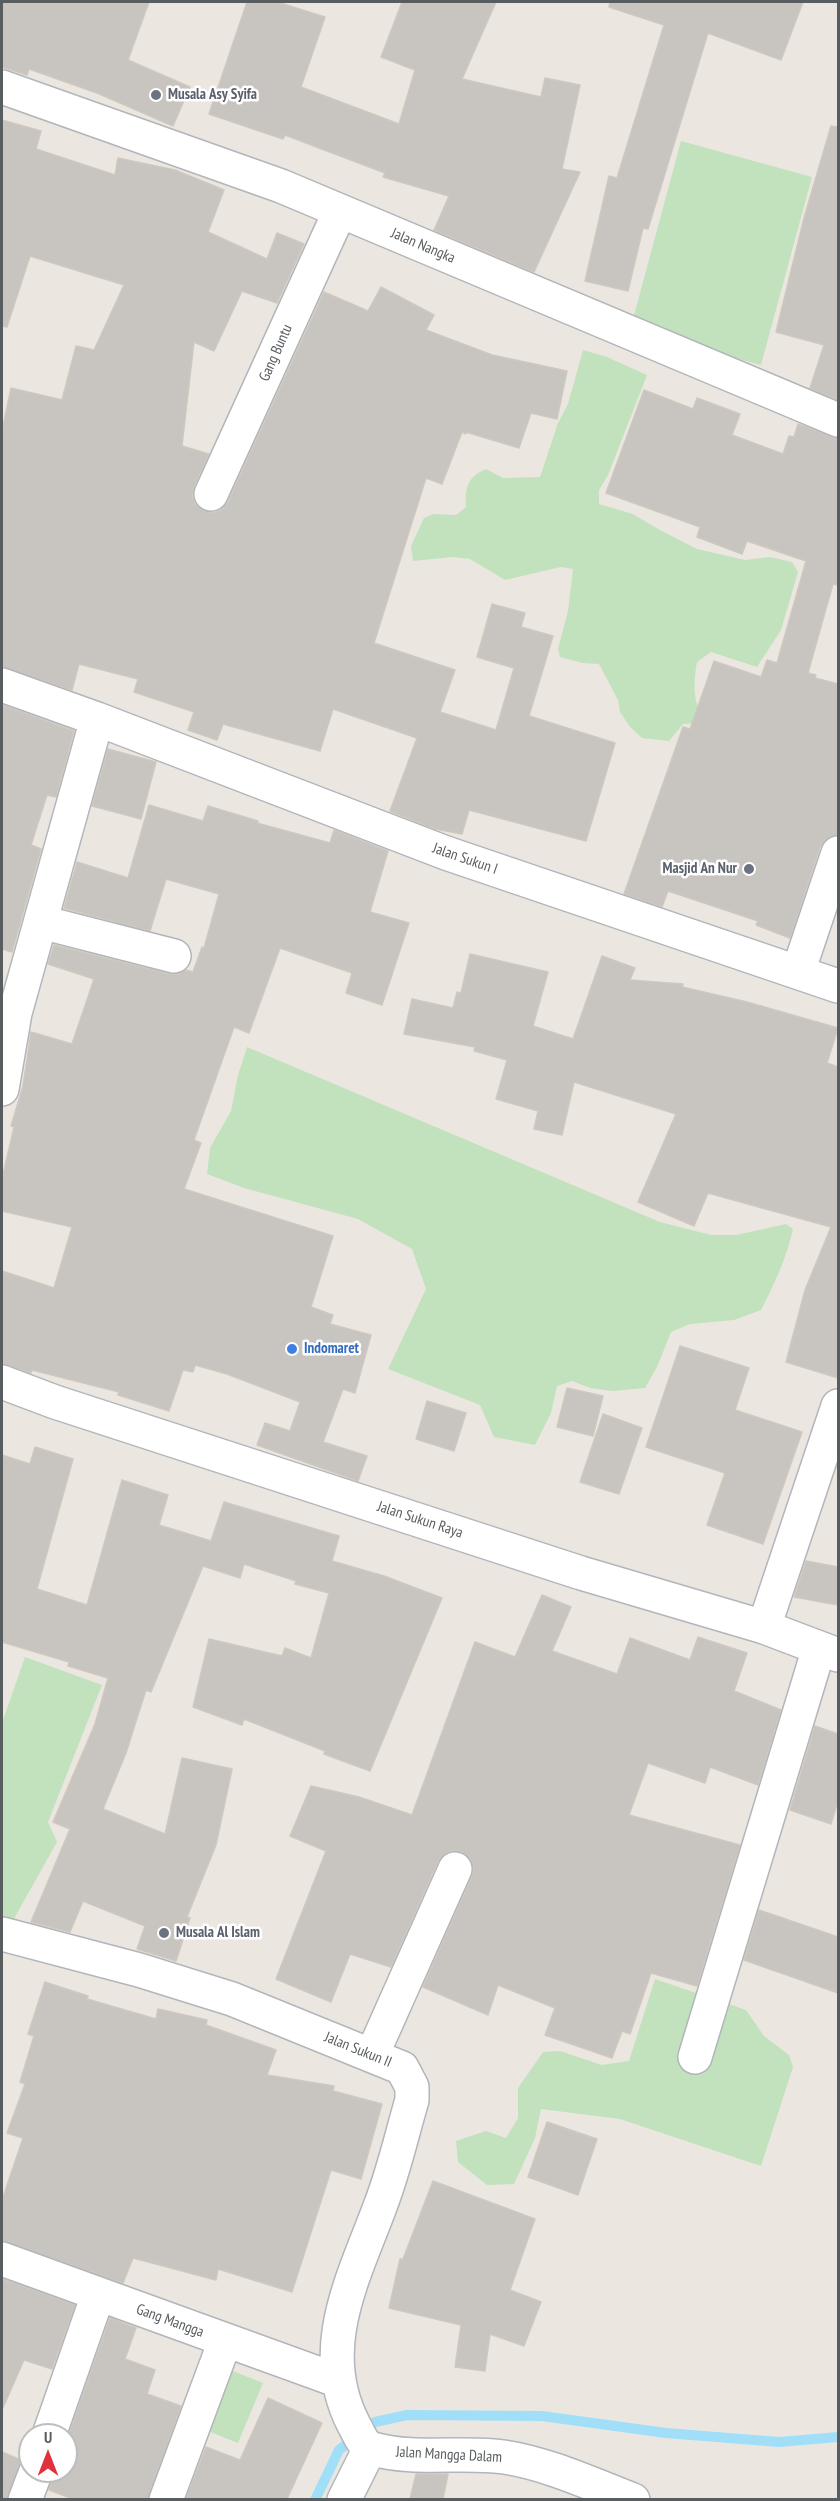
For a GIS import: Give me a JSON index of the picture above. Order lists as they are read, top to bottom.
{
  "streets": {
    "street": [
      "Jalan Nangka",
      "Gang Buntu",
      "Jalan Sukun I",
      "Jalan Sukun Raya",
      "Jalan Sukun II",
      "Gang Mangga",
      "Jalan Mangga Dalam"
    ]
  },
  "crossings": [
    ["Jalan Nangka", "Gang Buntu"],
    ["Jalan Sukun II", "Gang Mangga"]
  ],
  "places": [
    "Musala Asy Syifa",
    "Masjid An Nur",
    "Indomaret",
    "Musala Al Islam"
  ],
  "north": "top"
}
